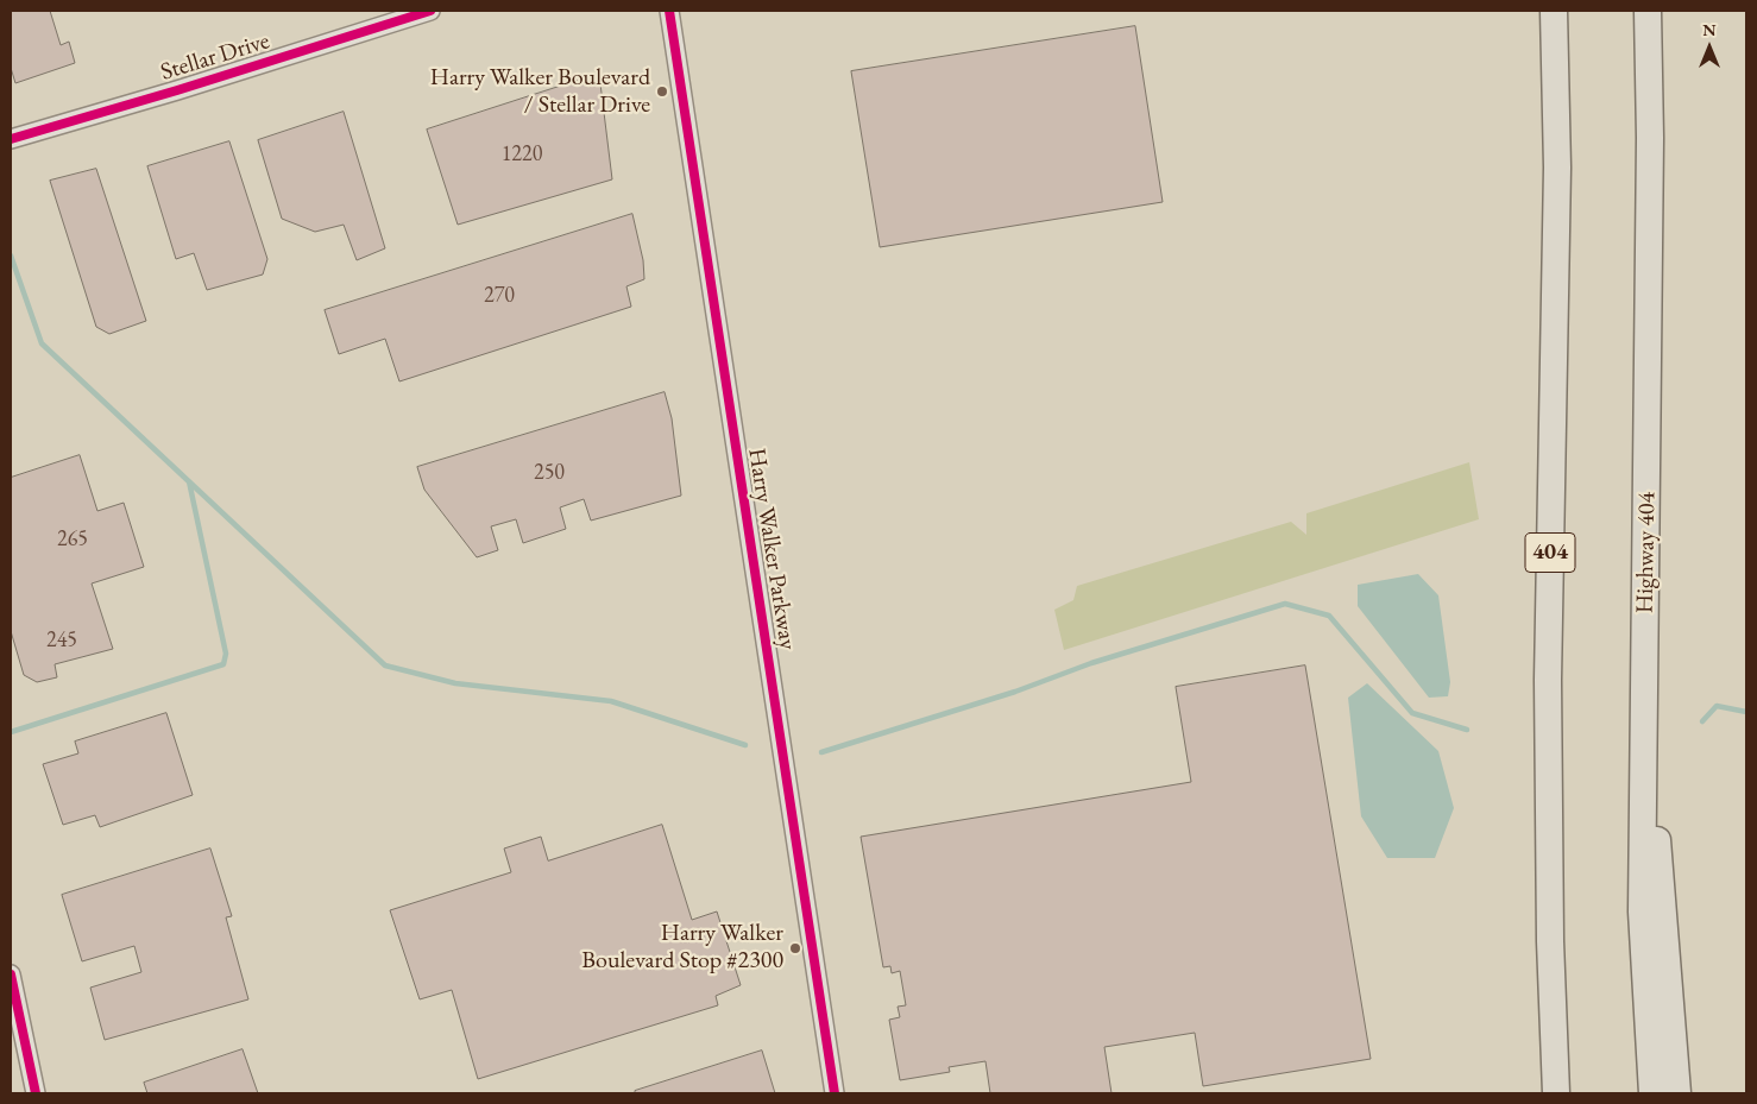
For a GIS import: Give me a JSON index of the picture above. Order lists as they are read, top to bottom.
{
  "streets": {
    "highway": ["404", "Highway 404"],
    "street": ["Stellar Drive", "Harry Walker Parkway"]
  },
  "places": ["Harry Walker Boulevard / Stellar Drive", "Harry Walker Boulevard Stop #2300"],
  "house_numbers": [
    "1220",
    "270",
    "250",
    "265",
    "245"
  ],
  "north": "top"
}
